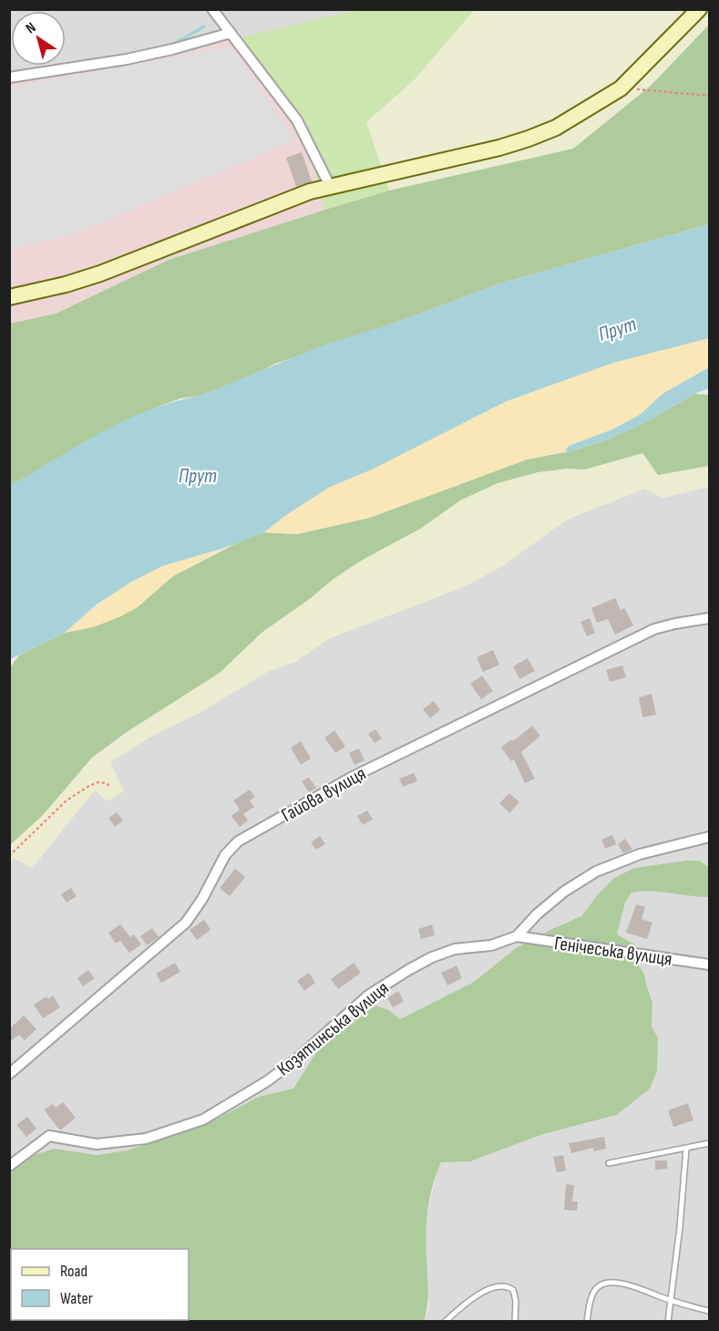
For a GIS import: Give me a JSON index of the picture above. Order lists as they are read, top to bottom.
{
  "streets": {
    "street": ["Гайова вулиця", "Генічеська вулиця", "Козятинська вулиця"]
  },
  "crossings": [
    ["Генічеська вулиця", "Козятинська вулиця"]
  ],
  "water": ["Прут"],
  "legend": ["Road", "Water"],
  "north": "top left"
}
